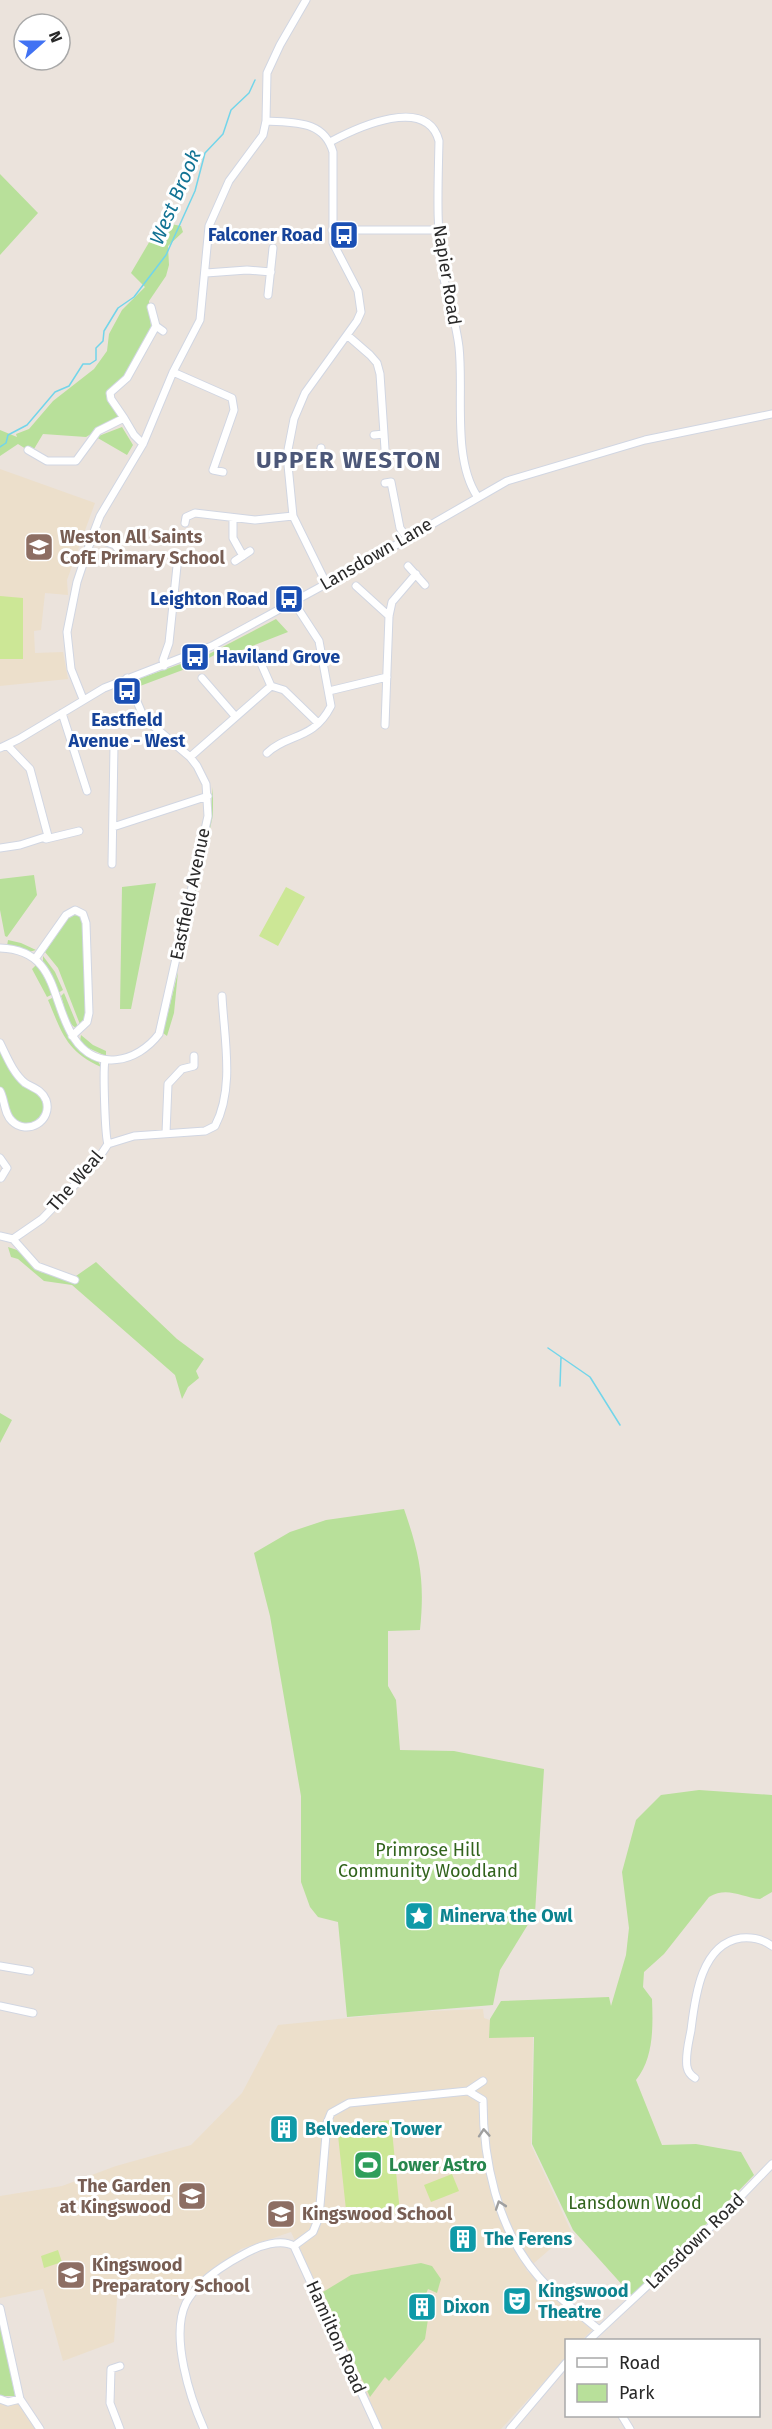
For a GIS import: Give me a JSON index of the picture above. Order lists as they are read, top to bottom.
{
  "streets": {
    "street": [
      "Napier Road",
      "Lansdown Lane",
      "Eastfield Avenue",
      "The Weal",
      "Lansdown Road",
      "Hamilton Road"
    ]
  },
  "crossings": [
    ["Napier Road", "Lansdown Lane"],
    ["Lansdown Lane", "Eastfield Avenue"],
    ["Eastfield Avenue", "The Weal"]
  ],
  "districts": ["UPPER WESTON"],
  "water": ["West Brook"],
  "parks": ["Primrose Hill Community Woodland", "Lansdown Wood"],
  "places": {
    "bus stop": [
      "Falconer Road",
      "Leighton Road",
      "Haviland Grove",
      "Eastfield Avenue - West"
    ],
    "school or university": [
      "Weston All Saints CofE Primary School",
      "The Garden at Kingswood",
      "Kingswood School",
      "Kingswood Preparatory School"
    ],
    "place": ["Minerva the Owl"],
    "building": ["Belvedere Tower", "The Ferens", "Dixon"],
    "sports": ["Lower Astro"],
    "theatre": ["Kingswood Theatre"]
  },
  "legend": ["Road", "Park"],
  "north": "right"
}
